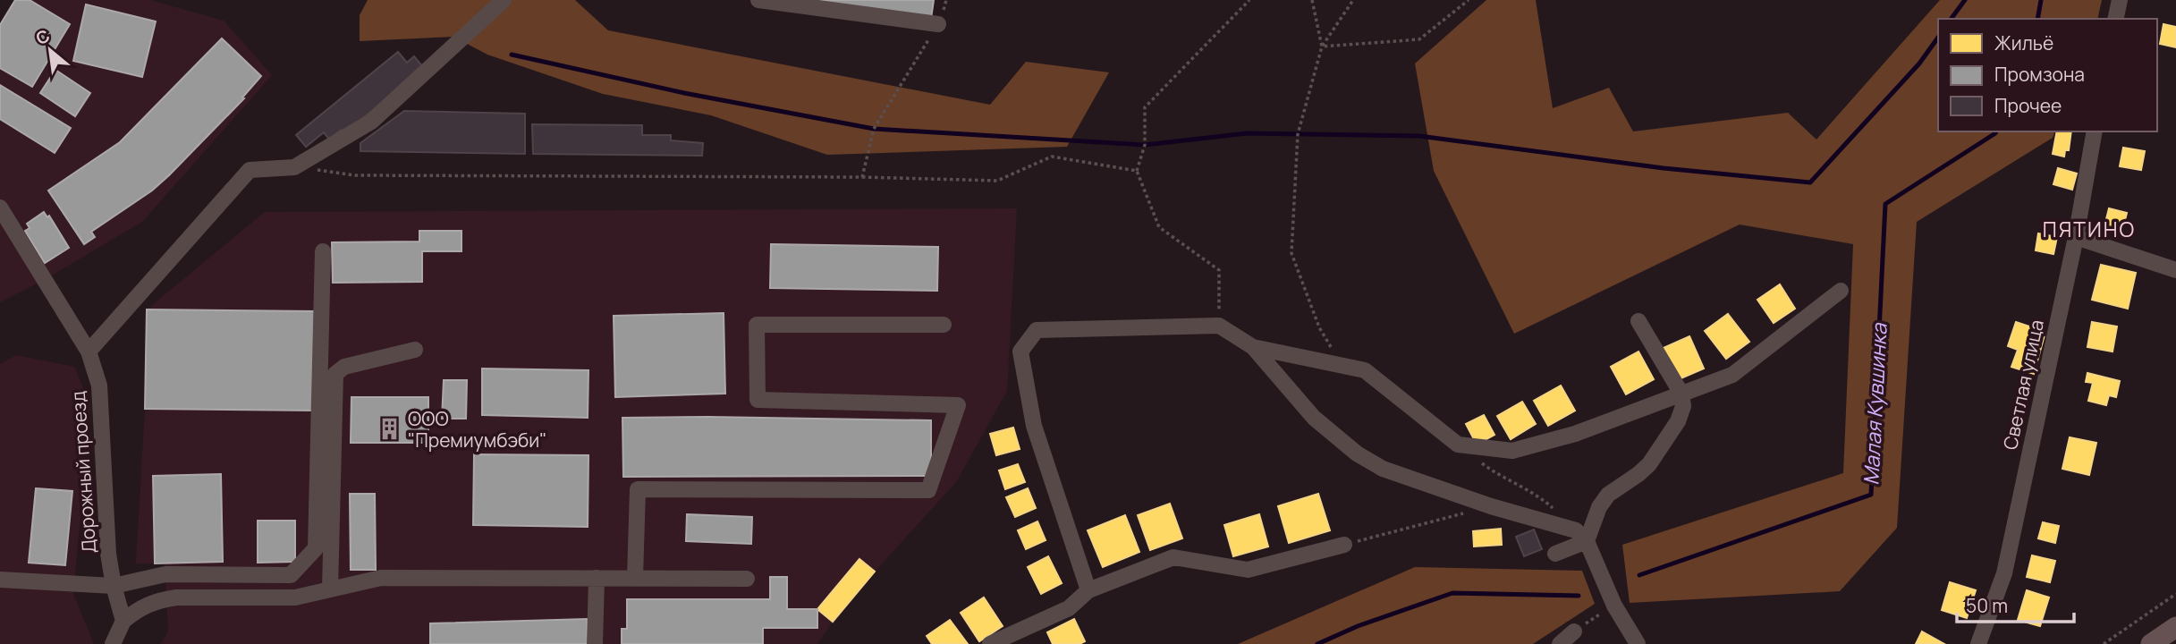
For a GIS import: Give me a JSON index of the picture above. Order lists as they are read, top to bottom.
{
  "streets": {
    "street": ["Светлая улица", "Дорожный проезд"]
  },
  "districts": ["ПЯТИНО"],
  "water": ["Малая Кувшинка"],
  "places": {
    "building": ["ООО \"Премиумбэби\""]
  },
  "legend": ["Жильё", "Промзона", "Прочее"],
  "scale_bar": "50 m",
  "north": "top left"
}
